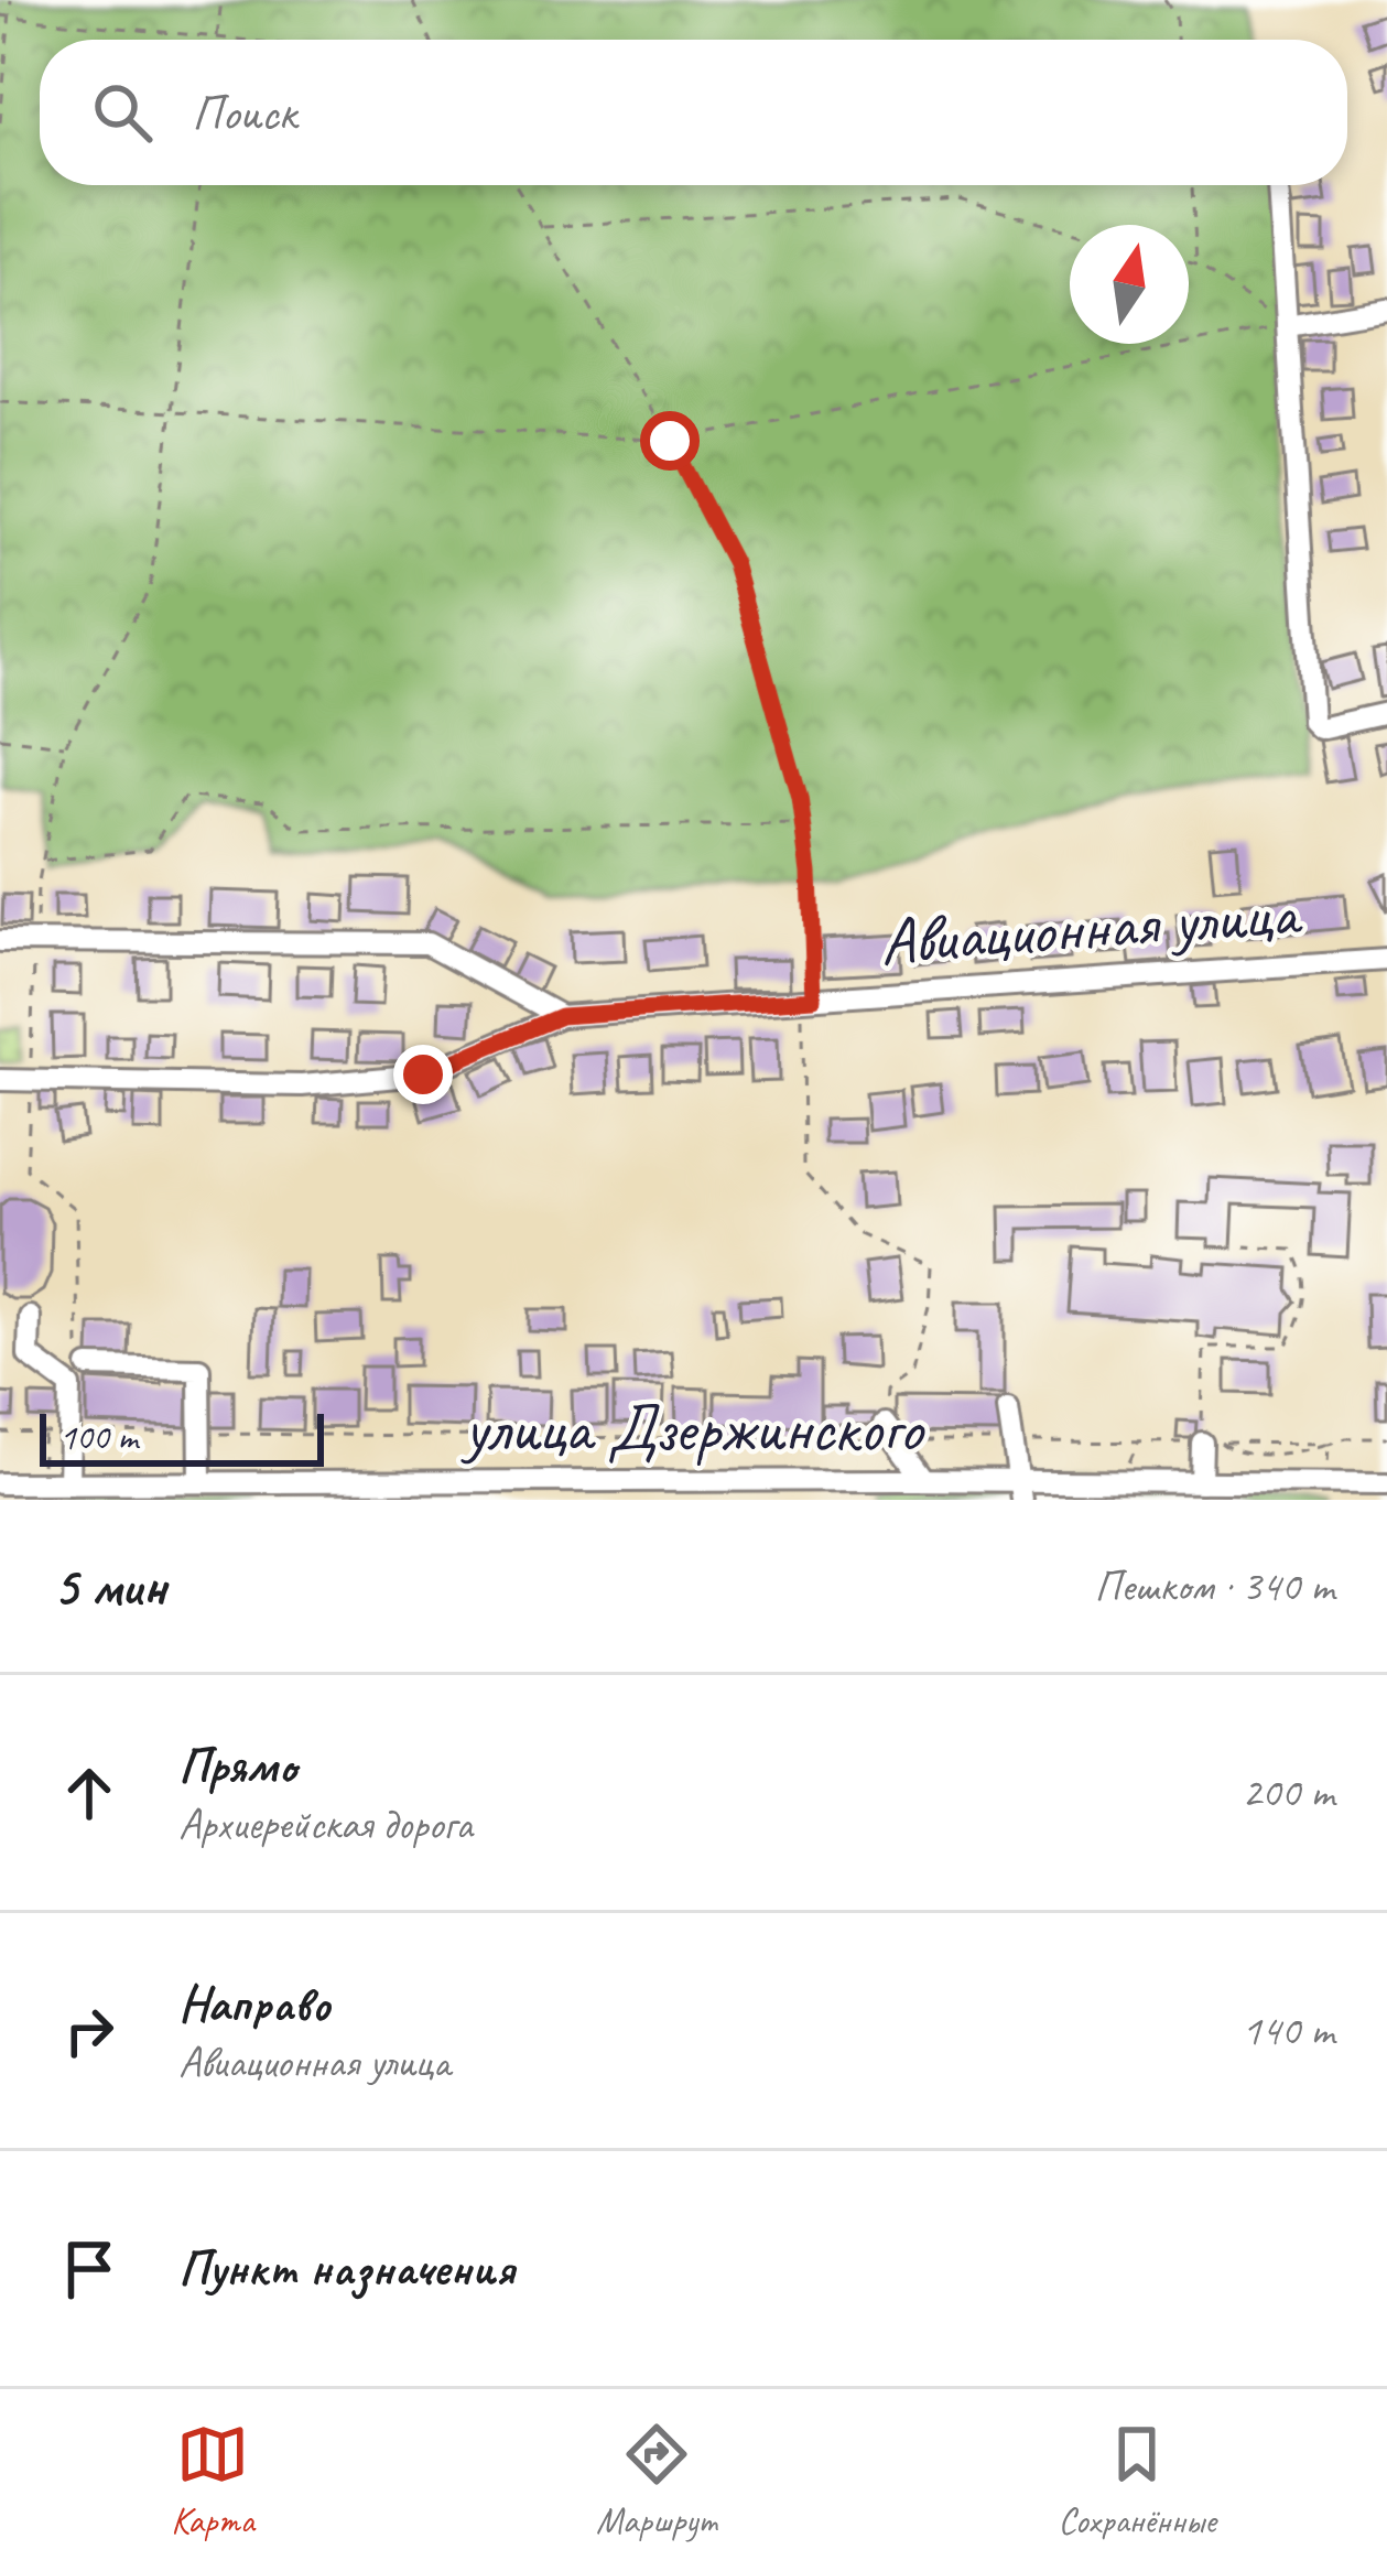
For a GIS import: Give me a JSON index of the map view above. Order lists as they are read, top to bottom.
{
  "streets": {
    "street": ["Авиационная улица", "улица Дзержинского"]
  },
  "scale_bar": "100 m",
  "north": "top",
  "page": {
    "search": "Поиск",
    "scale": "100 m",
    "heading": ["5 мин", "Пешком · 340 m"],
    "list": [
      ["Прямо", "Архиерейская дорога", "200 m"],
      ["Направо", "Авиационная улица", "140 m"],
      "Пункт назначения"
    ],
    "nav": ["Карта", "Маршрут", "Сохранённые"]
  }
}
